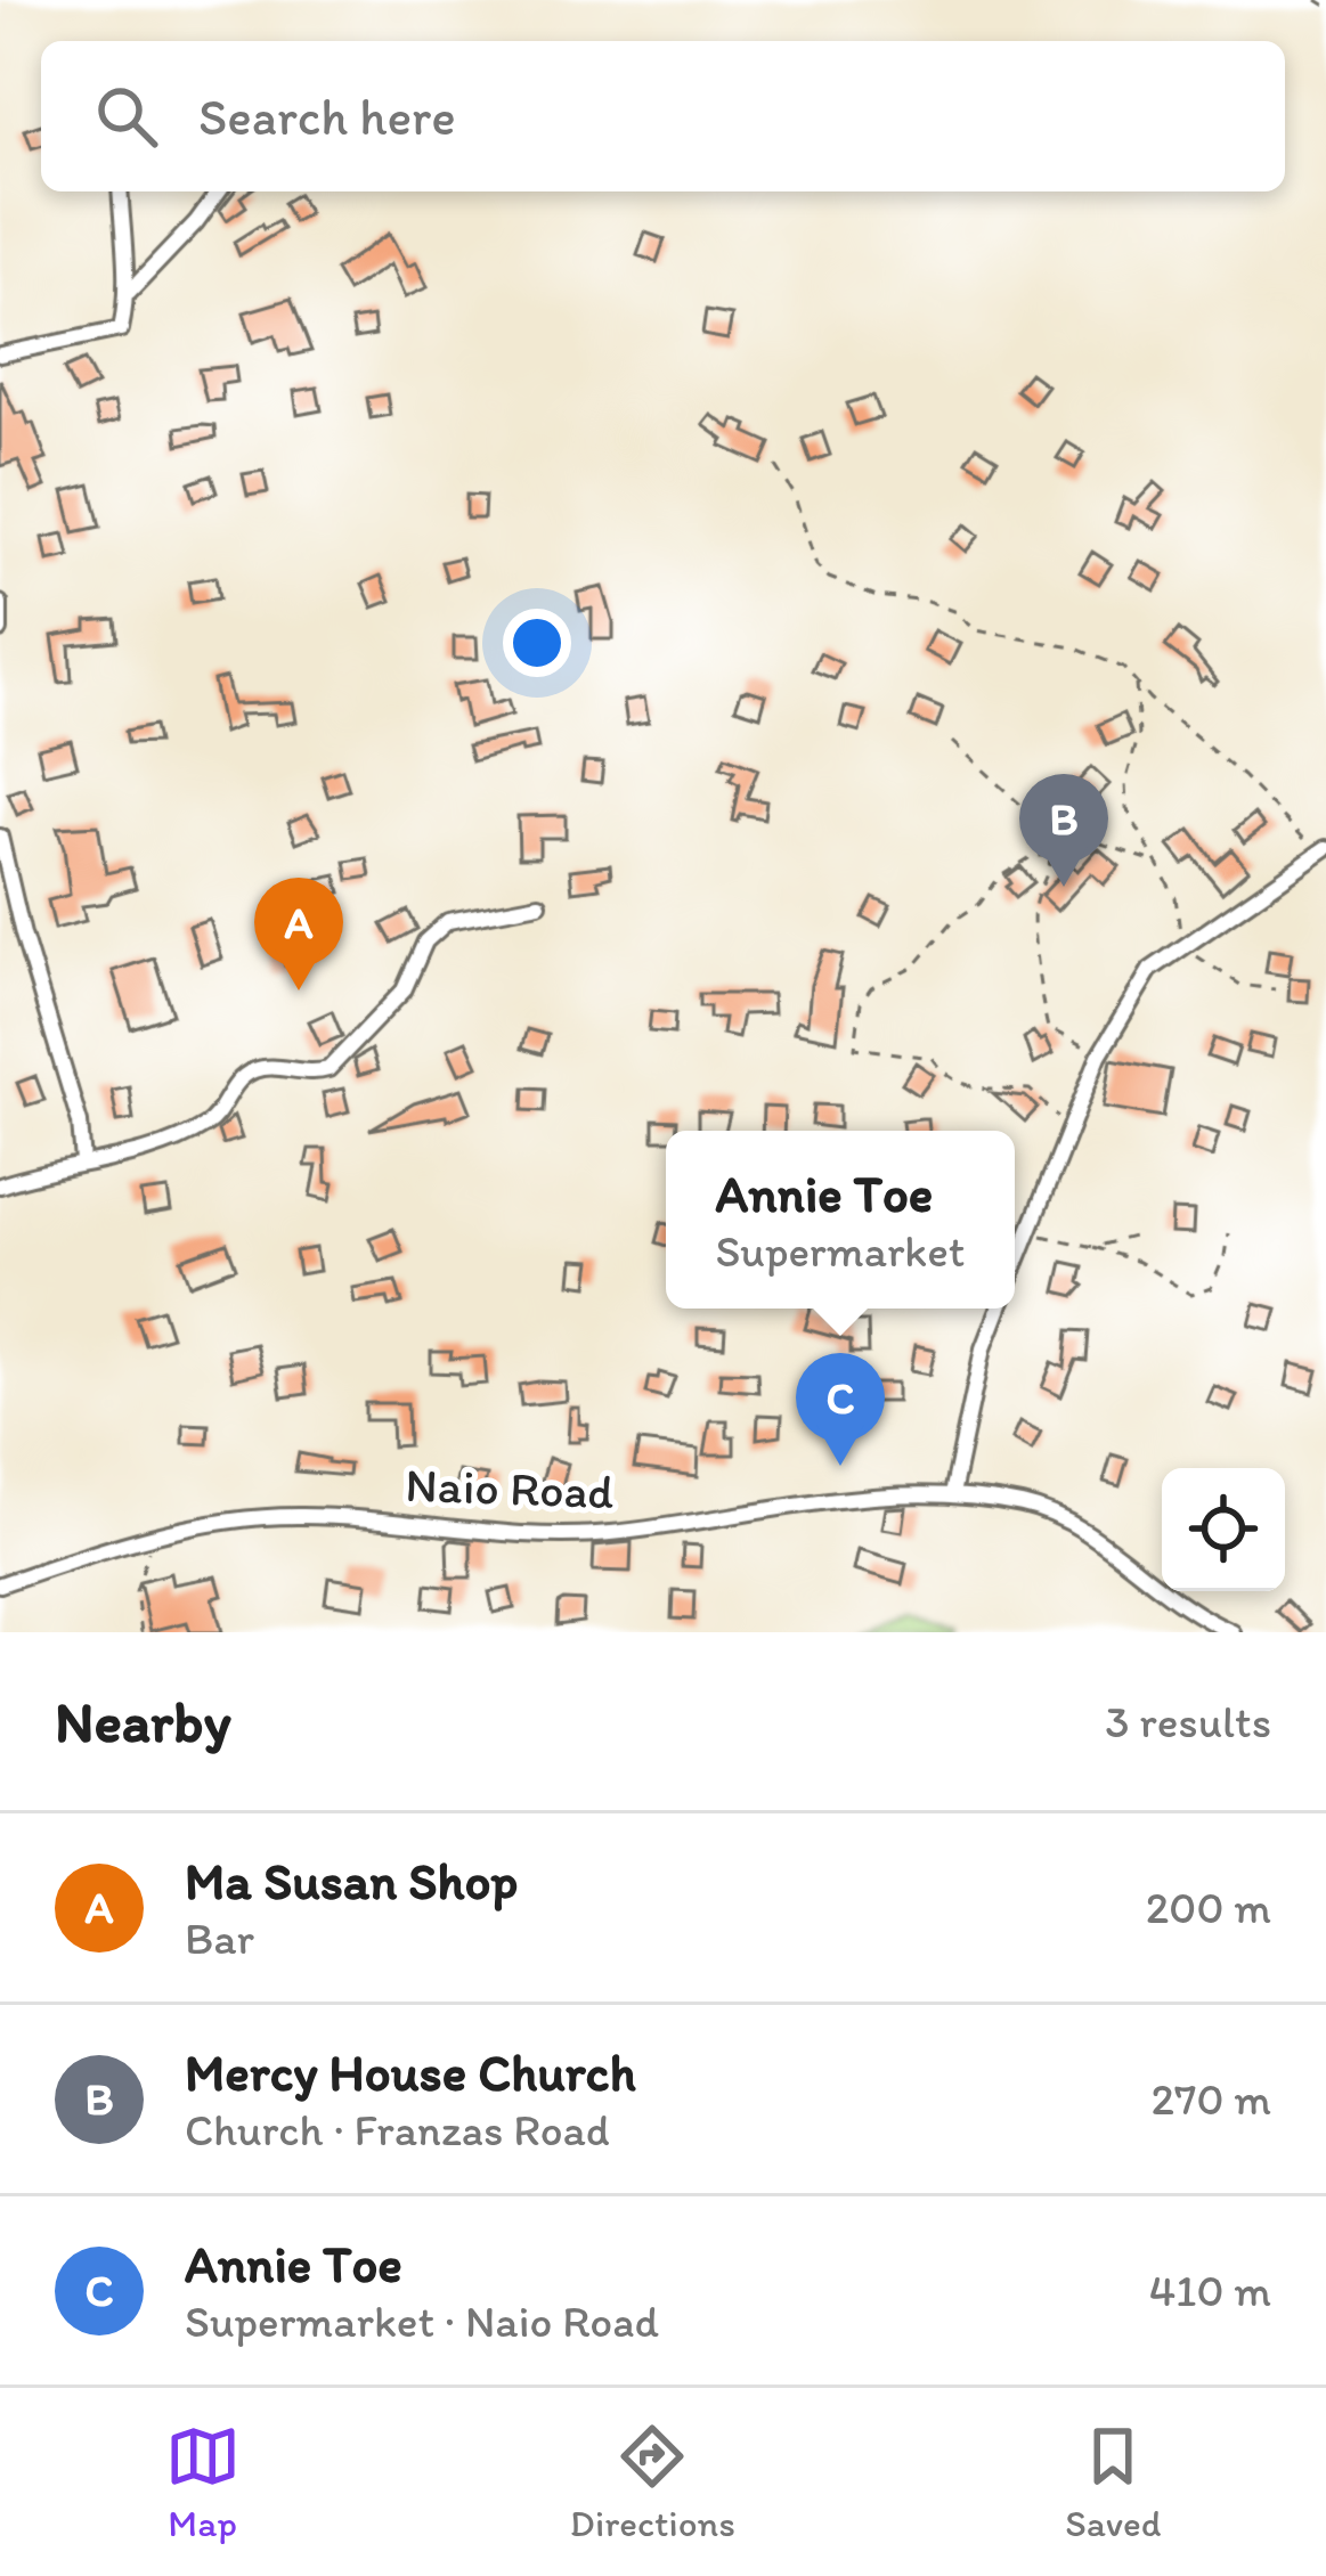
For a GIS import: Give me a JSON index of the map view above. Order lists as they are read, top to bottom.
{
  "streets": {
    "street": ["Naio Road"]
  },
  "page": {
    "search": "Search here",
    "pins": ["B", "A", "C"],
    "popup": ["Annie Toe", "Supermarket"],
    "heading": ["Nearby", "3 results"],
    "list": [
      {
        "mark": "A",
        "name": "Ma Susan Shop",
        "note": "Bar",
        "value": "200 m"
      },
      {
        "mark": "B",
        "name": "Mercy House Church",
        "note": "Church · Franzas Road",
        "value": "270 m"
      },
      {
        "mark": "C",
        "name": "Annie Toe",
        "note": "Supermarket · Naio Road",
        "value": "410 m"
      }
    ],
    "nav": ["Map", "Directions", "Saved"]
  }
}
